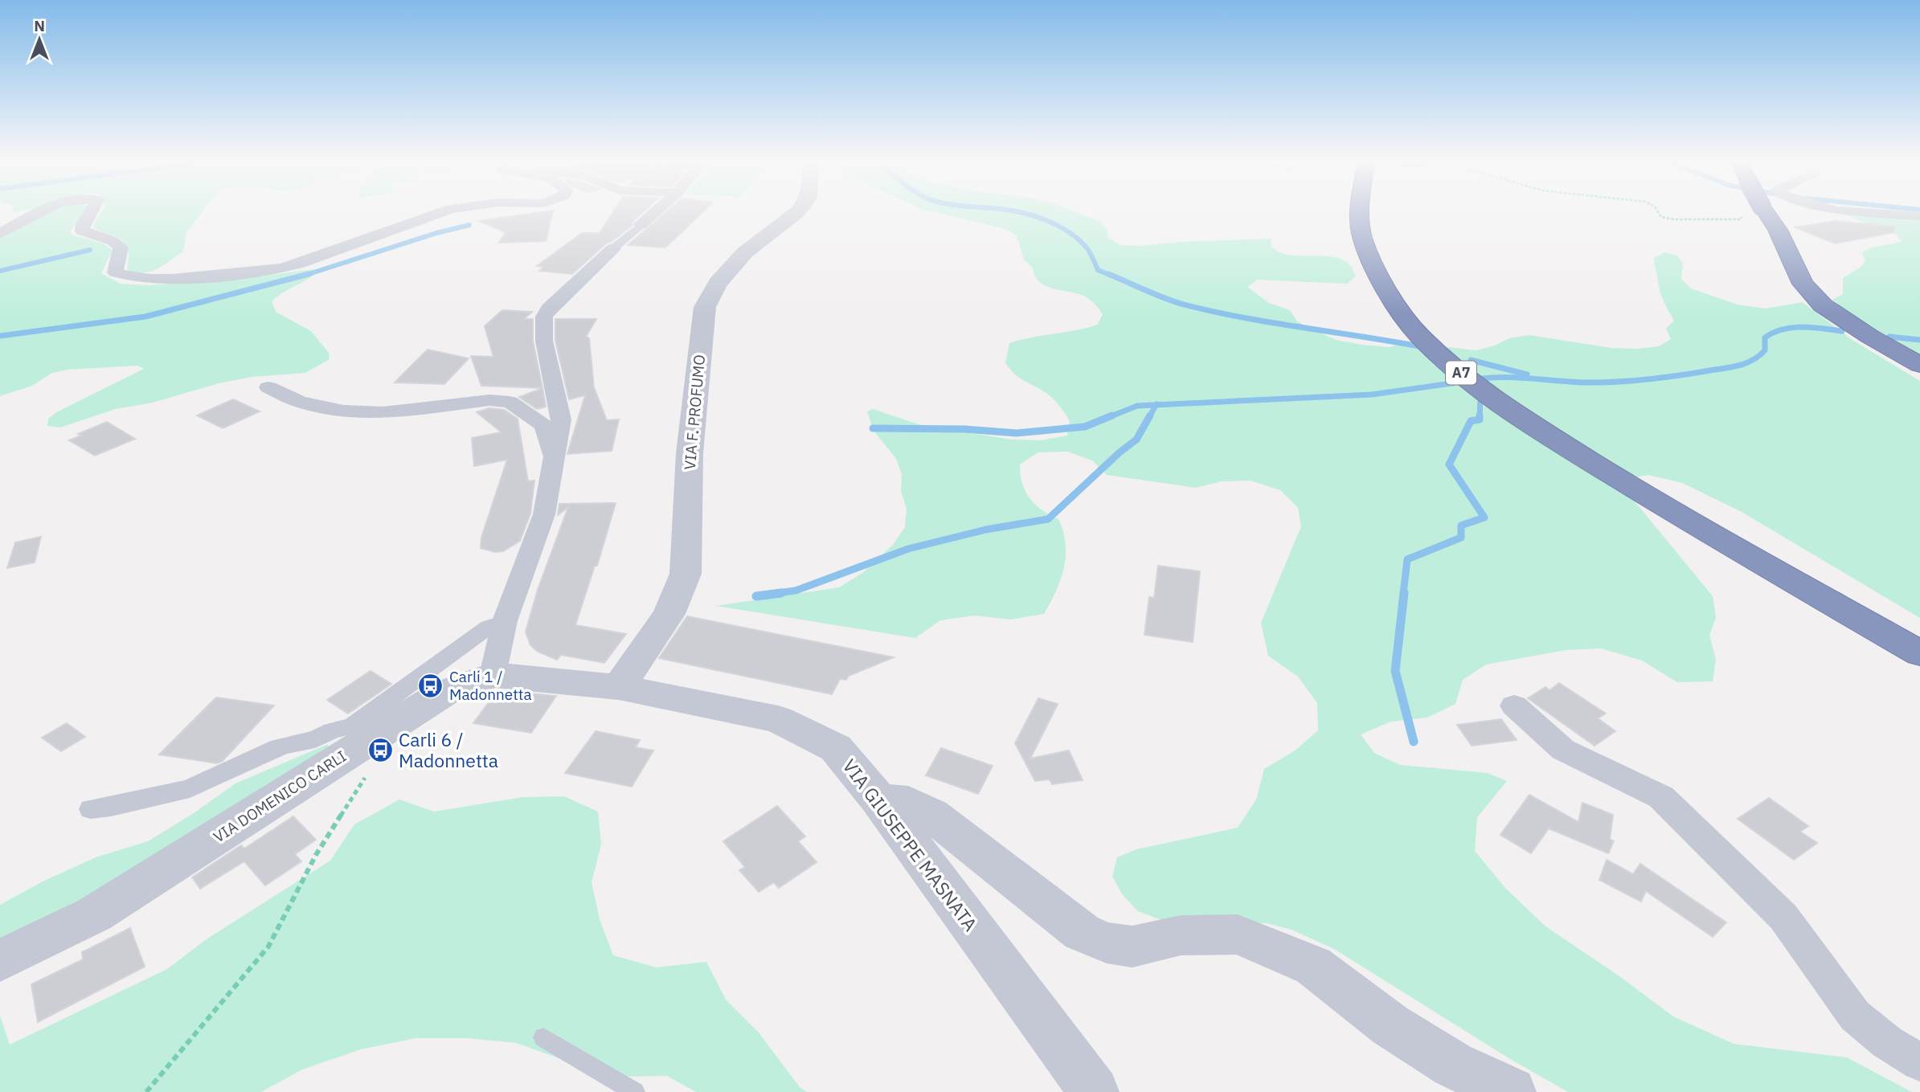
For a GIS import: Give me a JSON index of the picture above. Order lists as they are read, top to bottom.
{
  "streets": {
    "highway": ["A7"],
    "street": ["VIA F. PROFUMO", "VIA DOMENICO CARLI", "VIA GIUSEPPE MASNATA"]
  },
  "crossings": [
    ["VIA F. PROFUMO", "VIA GIUSEPPE MASNATA"],
    ["VIA DOMENICO CARLI", "VIA GIUSEPPE MASNATA"]
  ],
  "places": {
    "bus stop": ["Carli 1 / Madonnetta", "Carli 6 / Madonnetta"]
  },
  "north": "top"
}
